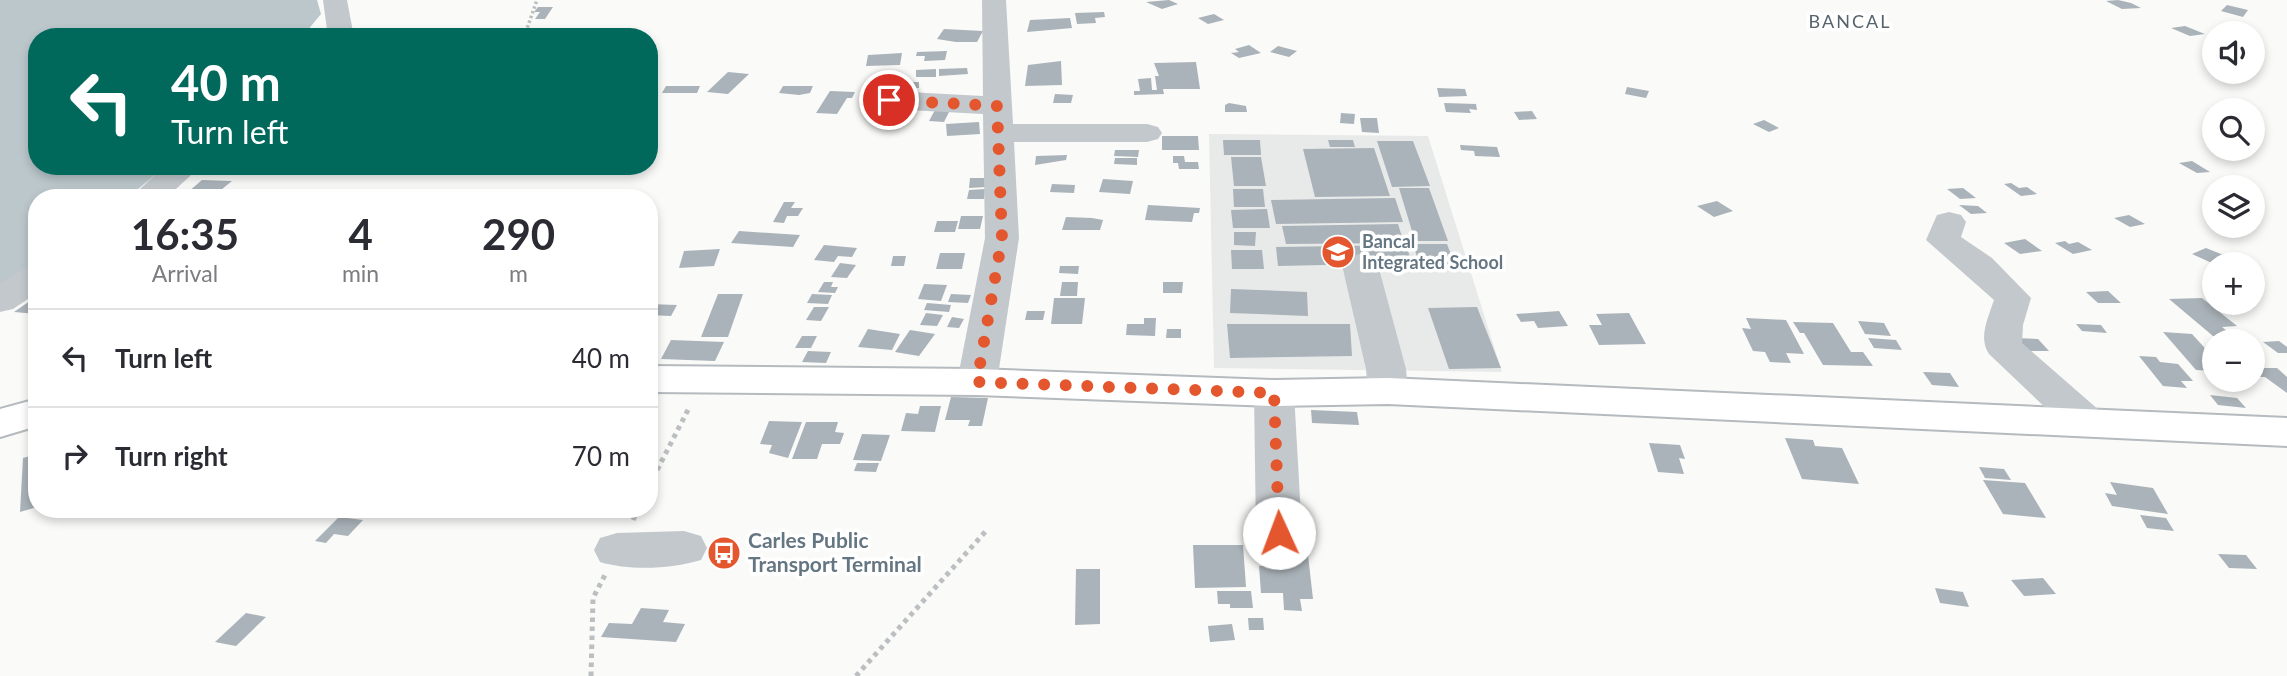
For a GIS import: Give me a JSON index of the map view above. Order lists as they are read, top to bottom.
{
  "districts": ["BANCAL"],
  "places": {
    "school or university": ["Bancal Integrated School"],
    "bus stop": ["Carles Public Transport Terminal"]
  },
  "page": {
    "map_buttons": ["+", "−"],
    "turn": ["40 m", "Turn left"],
    "eta": [
      "16:35",
      "Arrival",
      "4",
      "min",
      "290",
      "m"
    ],
    "list": [
      {
        "name": "Turn left",
        "value": "40 m"
      },
      {
        "name": "Turn right",
        "value": "70 m"
      }
    ]
  }
}
